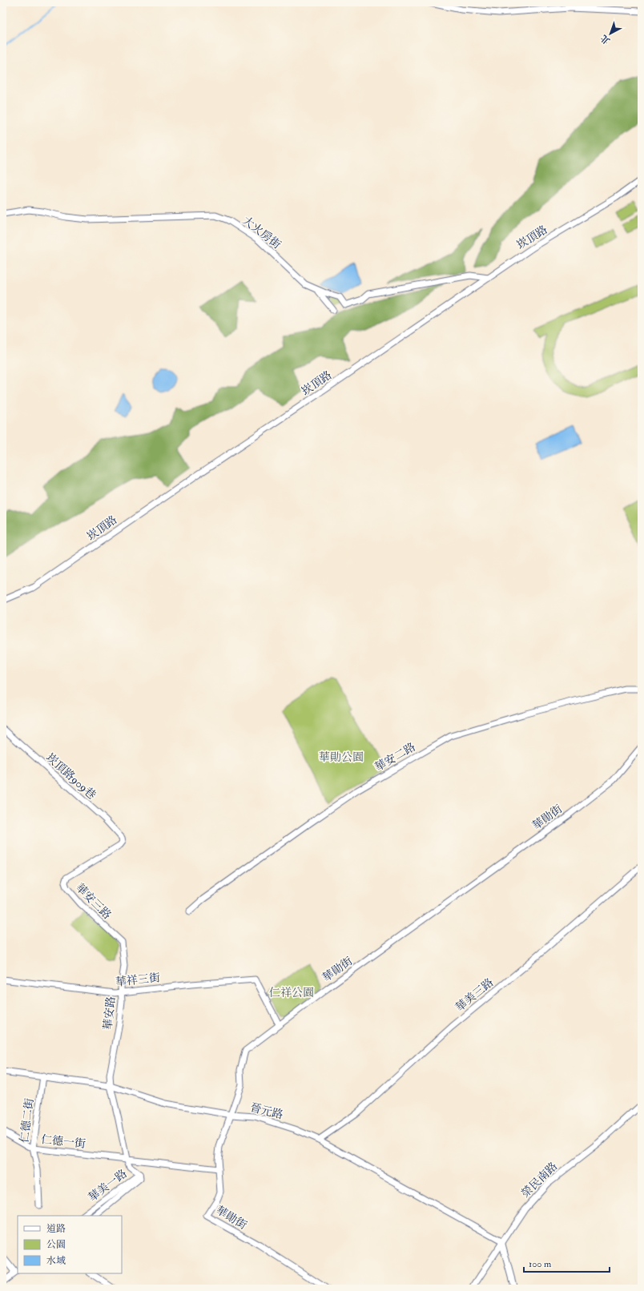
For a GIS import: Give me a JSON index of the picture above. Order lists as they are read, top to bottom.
{
  "streets": {
    "street": [
      "大火房街",
      "崁頂路",
      "華安二路",
      "崁頂路909巷",
      "華勛街",
      "華安三路",
      "華祥三街",
      "華美三路",
      "華安路",
      "晉元路",
      "仁德二街",
      "仁德一街",
      "榮民南路",
      "華美一路"
    ]
  },
  "crossings": [
    ["大火房街", "崁頂路"],
    ["崁頂路909巷", "華安三路"],
    ["華勛街", "華祥三街"],
    ["華勛街", "晉元路"],
    ["華勛街", "仁德一街"],
    ["華安三路", "華安路"],
    ["華祥三街", "華安路"],
    ["華美三路", "晉元路"],
    ["華安路", "晉元路"],
    ["晉元路", "仁德二街"],
    ["晉元路", "榮民南路"],
    ["仁德二街", "仁德一街"]
  ],
  "parks": ["華勛公園", "仁祥公園"],
  "legend": ["道路", "公園", "水域"],
  "scale_bar": "100 m",
  "north": "bottom left"
}
